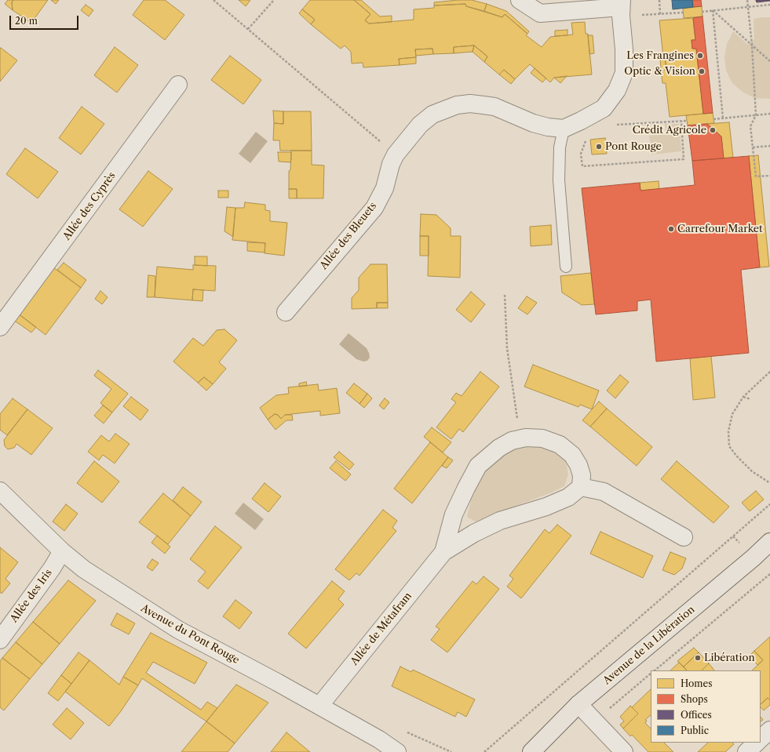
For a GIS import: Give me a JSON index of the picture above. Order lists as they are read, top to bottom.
{
  "streets": {
    "main road": ["Avenue de la Libération"],
    "street": [
      "Allée des Cyprès",
      "Allée des Bleuets",
      "Allée des Iris",
      "Allée de Métafram",
      "Avenue du Pont Rouge"
    ]
  },
  "crossings": [
    ["Allée des Iris", "Avenue du Pont Rouge"],
    ["Allée de Métafram", "Avenue du Pont Rouge"]
  ],
  "places": [
    "Les Frangines",
    "Optic & Vision",
    "Crédit Agricole",
    "Pont Rouge",
    "Carrefour Market",
    "Libération"
  ],
  "legend": [
    "Homes",
    "Shops",
    "Offices",
    "Public"
  ],
  "scale_bar": "20 m"
}
